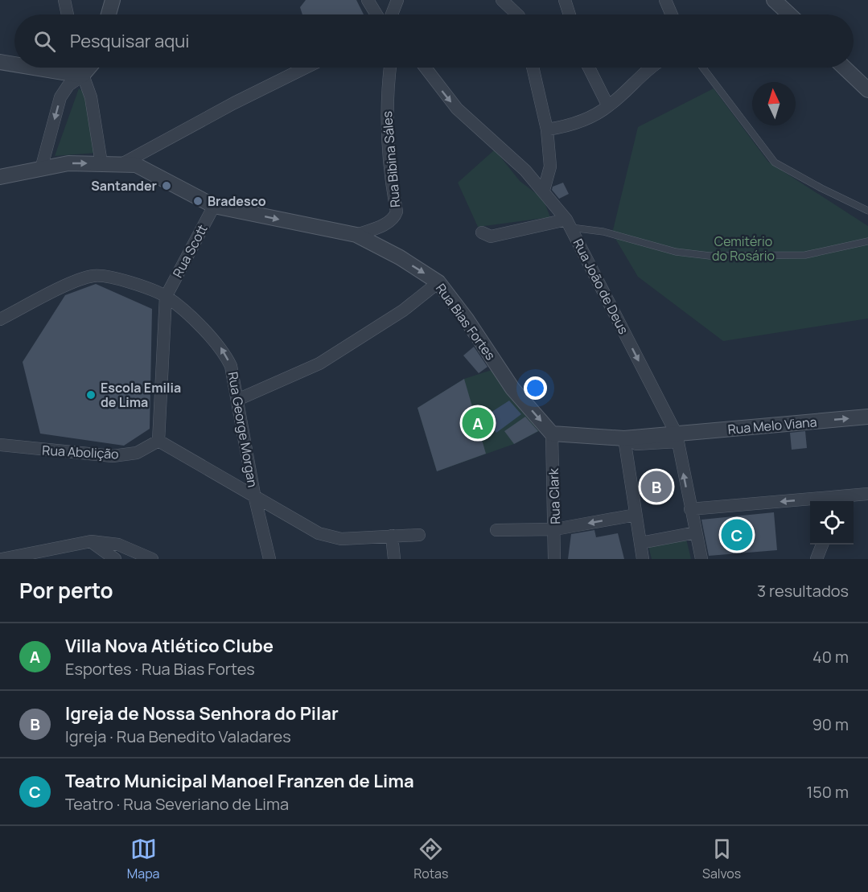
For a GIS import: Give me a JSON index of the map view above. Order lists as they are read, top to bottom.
{
  "streets": {
    "street": [
      "Rua Bibina Sáles",
      "Rua Scott",
      "Rua João de Deus",
      "Rua Bias Fortes",
      "Rua Melo Viana",
      "Rua George Morgan",
      "Rua Abolição",
      "Rua Clark"
    ]
  },
  "crossings": [
    ["Rua Bibina Sáles", "Rua Bias Fortes"],
    ["Rua Scott", "Rua Bias Fortes"],
    ["Rua Scott", "Rua George Morgan"],
    ["Rua João de Deus", "Rua Melo Viana"],
    ["Rua Bias Fortes", "Rua Clark"]
  ],
  "one_way": ["Rua Bias Fortes"],
  "parks": ["Cemitério do Rosário"],
  "places": ["Santander", "Bradesco", "Escola Emilia de Lima"],
  "north": "top",
  "page": {
    "search": "Pesquisar aqui",
    "pins": ["A", "B", "C"],
    "heading": ["Por perto", "3 resultados"],
    "list": [
      {
        "mark": "A",
        "name": "Villa Nova Atlético Clube",
        "note": "Esportes · Rua Bias Fortes",
        "value": "40 m"
      },
      {
        "mark": "B",
        "name": "Igreja de Nossa Senhora do Pilar",
        "note": "Igreja · Rua Benedito Valadares",
        "value": "90 m"
      },
      {
        "mark": "C",
        "name": "Teatro Municipal Manoel Franzen de Lima",
        "note": "Teatro · Rua Severiano de Lima",
        "value": "150 m"
      }
    ],
    "nav": ["Mapa", "Rotas", "Salvos"]
  }
}
